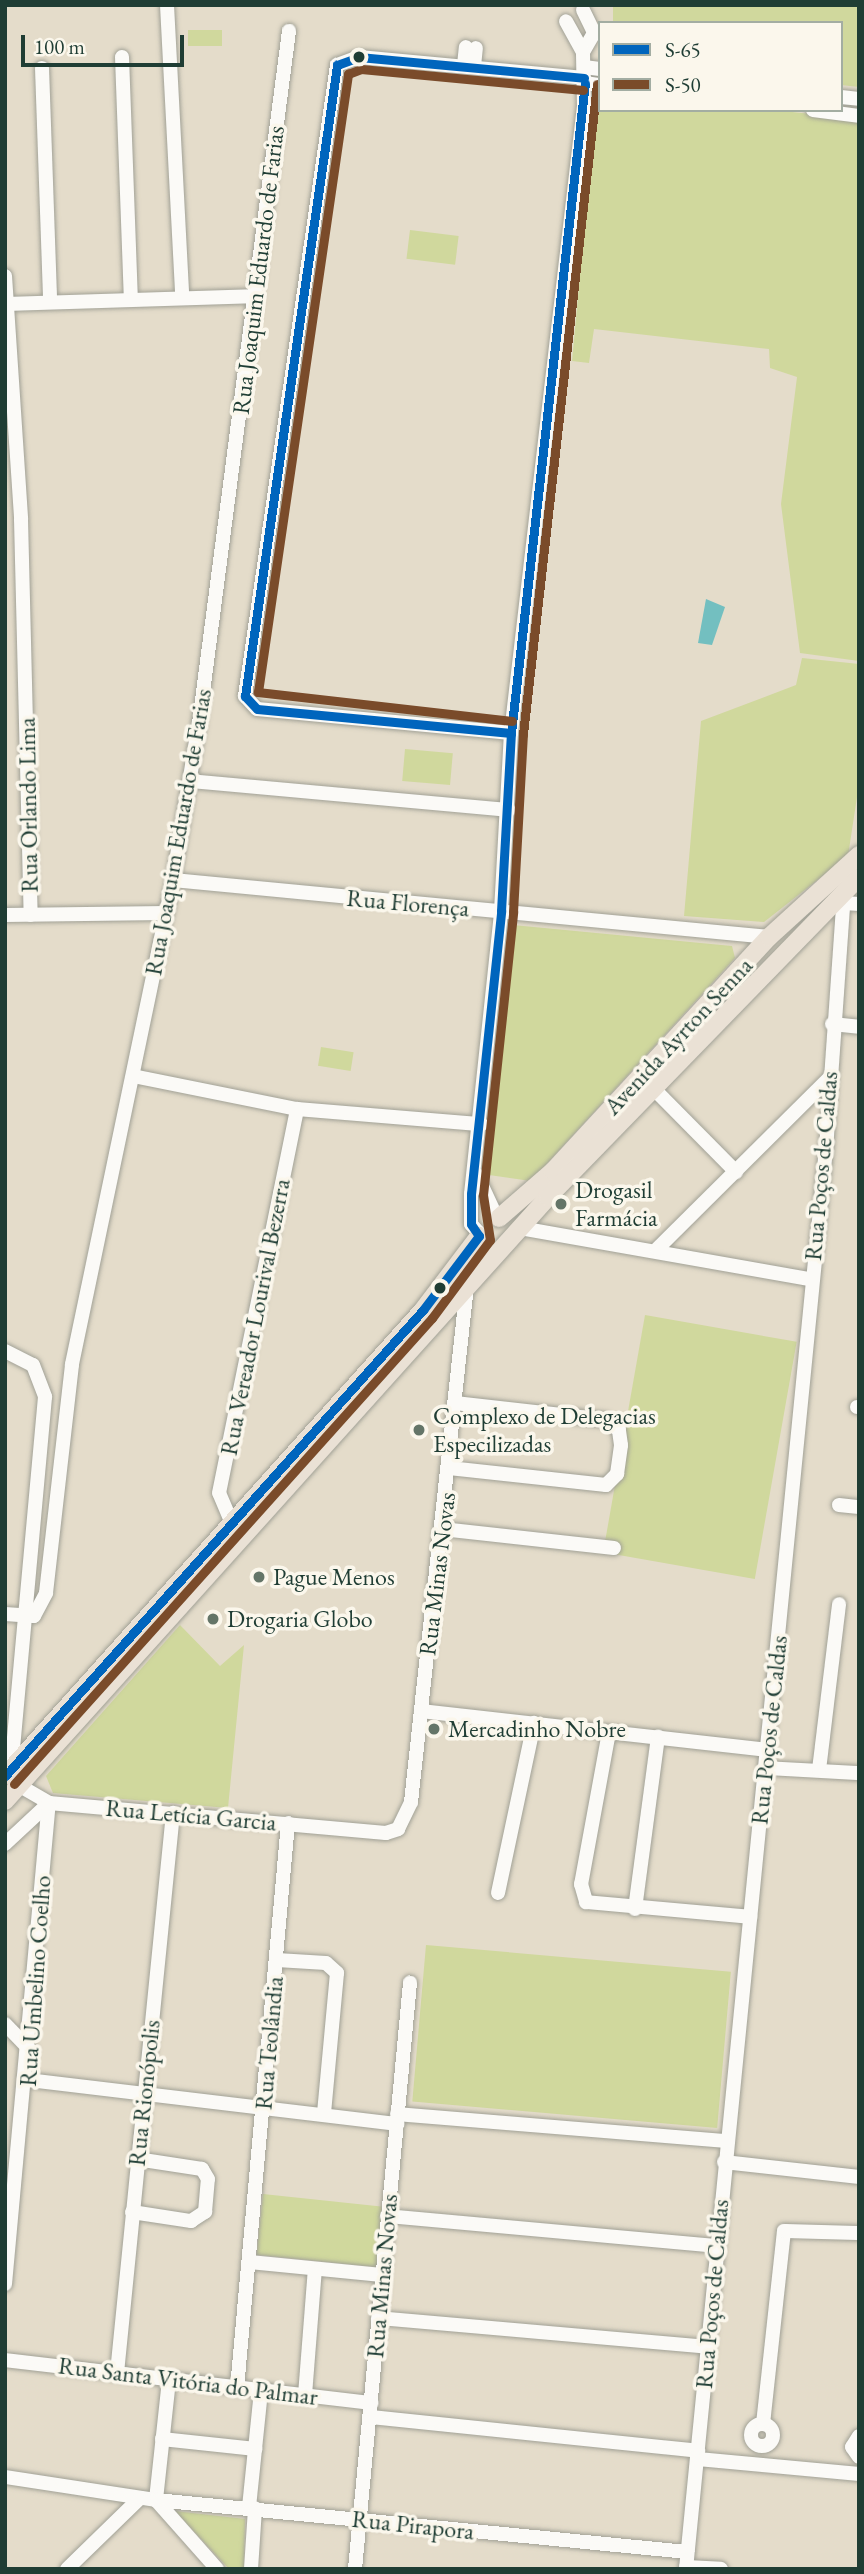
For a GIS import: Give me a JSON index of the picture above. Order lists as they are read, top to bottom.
{
  "streets": {
    "main road": ["Avenida Ayrton Senna"],
    "street": [
      "Rua Joaquim Eduardo de Farias",
      "Rua Orlando Lima",
      "Rua Florença",
      "Rua Poços de Caldas",
      "Rua Vereador Lourival Bezerra",
      "Rua Minas Novas",
      "Rua Letícia Garcia",
      "Rua Umbelino Coelho",
      "Rua Teolândia",
      "Rua Rionópolis",
      "Rua Santa Vitória do Palmar",
      "Rua Pirapora"
    ]
  },
  "crossings": [
    ["Rua Joaquim Eduardo de Farias", "Rua Florença"],
    ["Rua Florença", "Avenida Ayrton Senna"],
    ["Avenida Ayrton Senna", "Rua Poços de Caldas"],
    ["Avenida Ayrton Senna", "Rua Vereador Lourival Bezerra"],
    ["Avenida Ayrton Senna", "Rua Minas Novas"],
    ["Avenida Ayrton Senna", "Rua Letícia Garcia"],
    ["Rua Poços de Caldas", "Rua Santa Vitória do Palmar"],
    ["Rua Poços de Caldas", "Rua Pirapora"],
    ["Rua Minas Novas", "Rua Letícia Garcia"],
    ["Rua Minas Novas", "Rua Santa Vitória do Palmar"],
    ["Rua Minas Novas", "Rua Pirapora"],
    ["Rua Letícia Garcia", "Rua Umbelino Coelho"],
    ["Rua Letícia Garcia", "Rua Teolândia"],
    ["Rua Letícia Garcia", "Rua Rionópolis"],
    ["Rua Teolândia", "Rua Santa Vitória do Palmar"],
    ["Rua Rionópolis", "Rua Santa Vitória do Palmar"]
  ],
  "places": [
    "Drogasil Farmácia",
    "Complexo de Delegacias Especilizadas",
    "Pague Menos",
    "Drogaria Globo",
    "Mercadinho Nobre"
  ],
  "lines": ["transit line S-65", "transit line S-50"],
  "legend": ["S-65", "S-50"],
  "scale_bar": "100 m"
}
